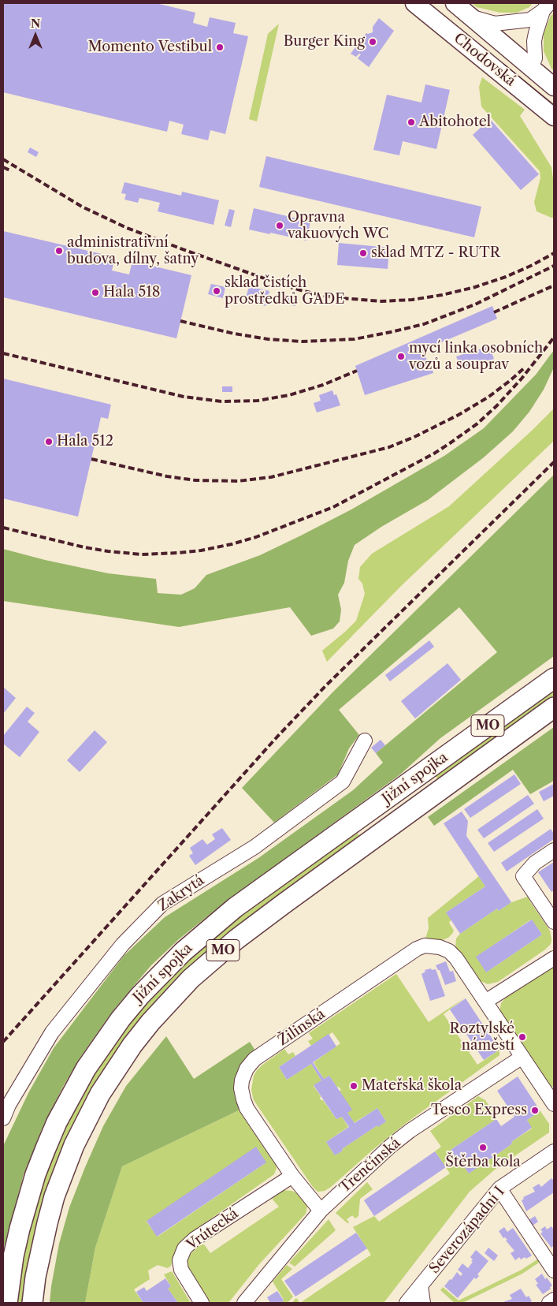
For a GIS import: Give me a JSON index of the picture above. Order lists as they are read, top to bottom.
{
  "streets": {
    "highway": ["MO", "Jižní spojka"],
    "main road": ["Chodovská"],
    "street": [
      "Zakrytá",
      "Žilinská",
      "Trenčínská",
      "Vrútecká",
      "Severozápadní I"
    ]
  },
  "crossings": [
    ["Žilinská", "Trenčínská"],
    ["Žilinská", "Vrútecká"]
  ],
  "places": [
    "Burger King",
    "Momento Vestibul",
    "Abitohotel",
    "Opravna vakuových WC",
    "administrativní budova, dílny, šatny",
    "sklad MTZ - RUTR",
    "sklad čistích prostředků GADE",
    "Hala 518",
    "mycí linka osobních vozů a souprav",
    "Hala 512",
    "Roztylské náměstí",
    "Mateřská škola",
    "Tesco Express",
    "Štěrba kola"
  ],
  "north": "top"
}
